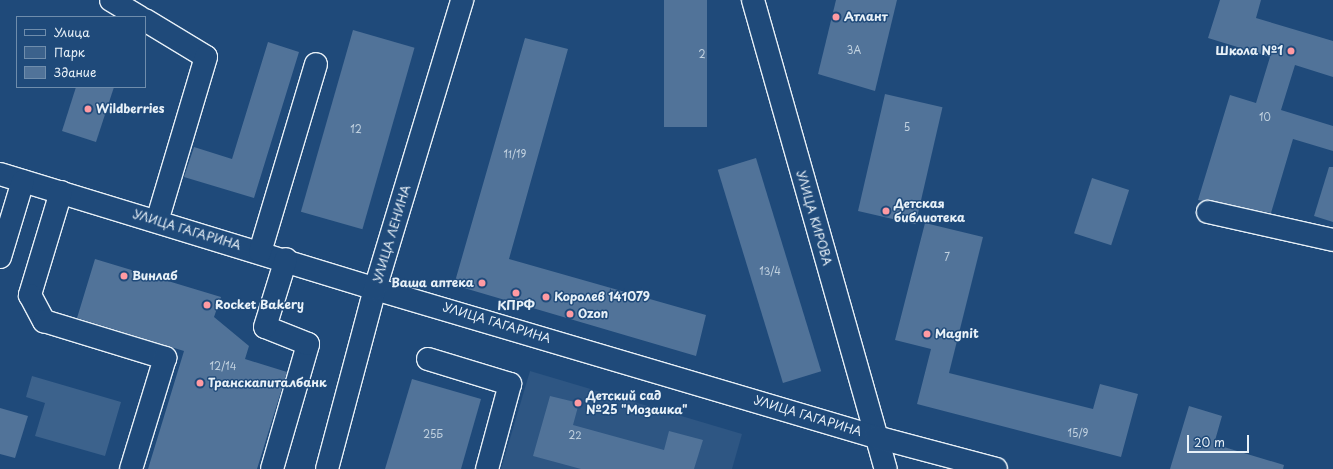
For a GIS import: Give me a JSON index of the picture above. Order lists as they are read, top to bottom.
{
  "streets": {
    "street": ["УЛИЦА КИРОВА", "УЛИЦА ГАГАРИНА", "УЛИЦА ЛЕНИНА"]
  },
  "crossings": [
    ["УЛИЦА КИРОВА", "УЛИЦА ГАГАРИНА"],
    ["УЛИЦА ГАГАРИНА", "УЛИЦА ЛЕНИНА"]
  ],
  "places": [
    "Атлант",
    "Школа №1",
    "Wildberries",
    "Детская библиотека",
    "Винлаб",
    "Ваша аптека",
    "КПРФ",
    "Королев 141079",
    "Rocket Bakery",
    "Ozon",
    "Magnit",
    "Транскапиталбанк",
    "Детский сад №25 \"Мозаика\""
  ],
  "house_numbers": [
    "3А",
    "2",
    "10",
    "5",
    "12",
    "11/19",
    "7",
    "13/4",
    "12/14",
    "15/9",
    "25Б",
    "22"
  ],
  "legend": ["Улица", "Парк", "Здание"],
  "scale_bar": "20 m"
}
